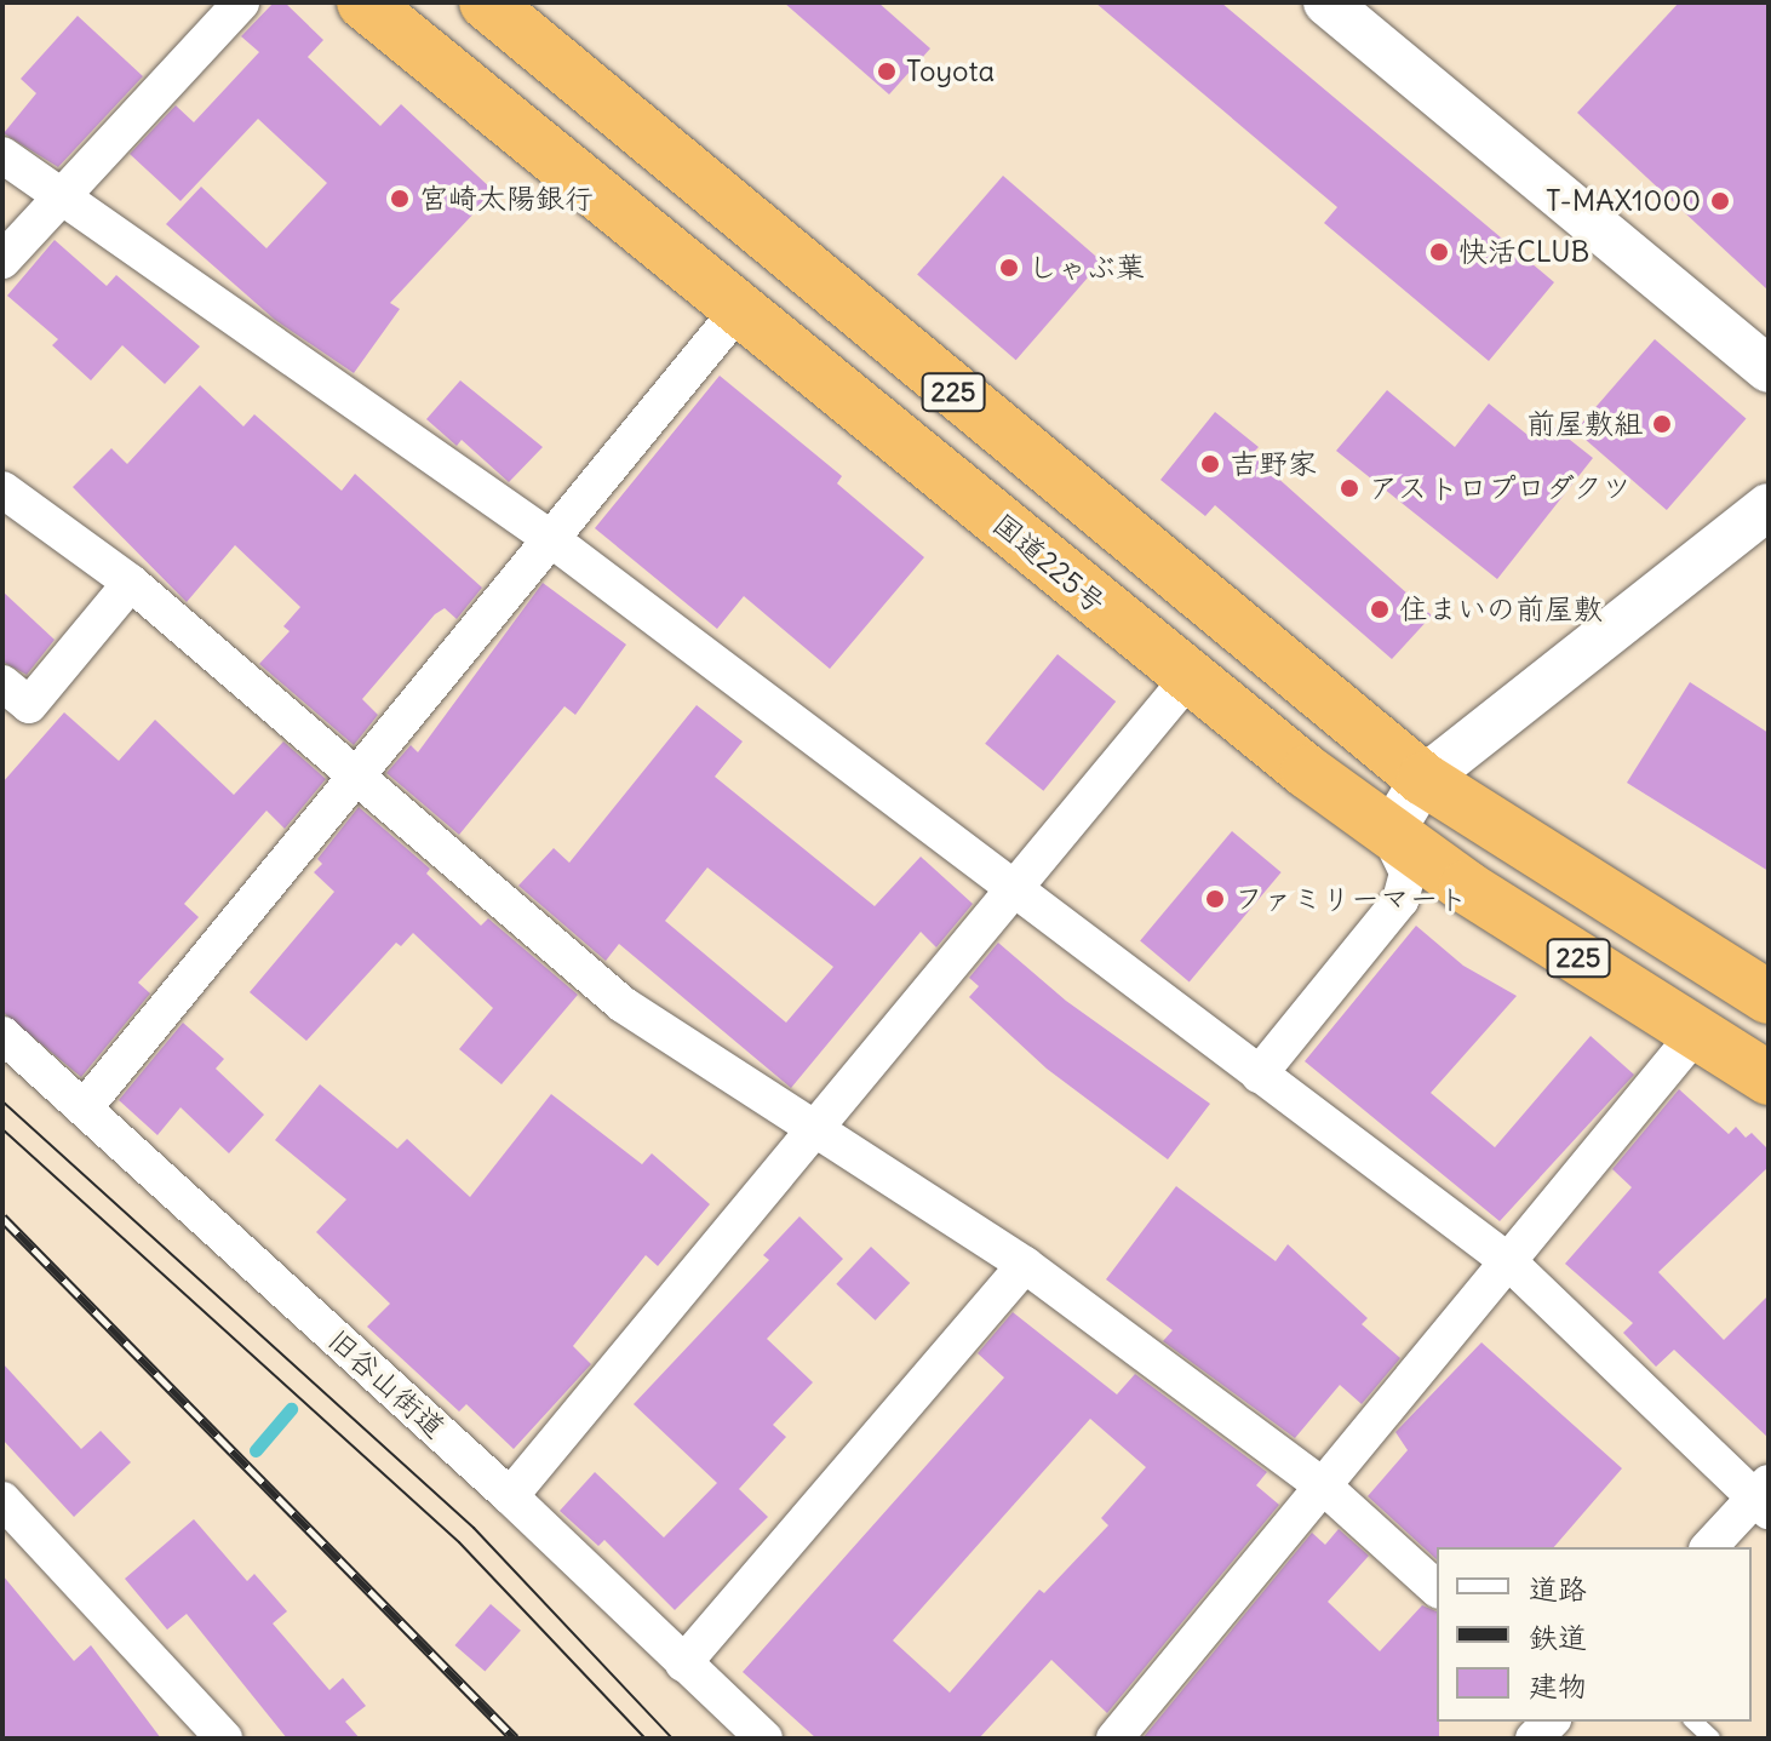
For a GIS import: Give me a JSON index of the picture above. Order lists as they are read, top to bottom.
{
  "streets": {
    "highway": ["225", "国道225号"],
    "street": ["旧谷山街道"]
  },
  "places": [
    "Toyota",
    "宮崎太陽銀行",
    "T-MAX1000",
    "快活CLUB",
    "しゃぶ葉",
    "前屋敷組",
    "吉野家",
    "アストロプロダクツ",
    "住まいの前屋敷",
    "ファミリーマート"
  ],
  "legend": ["道路", "鉄道", "建物"]
}
